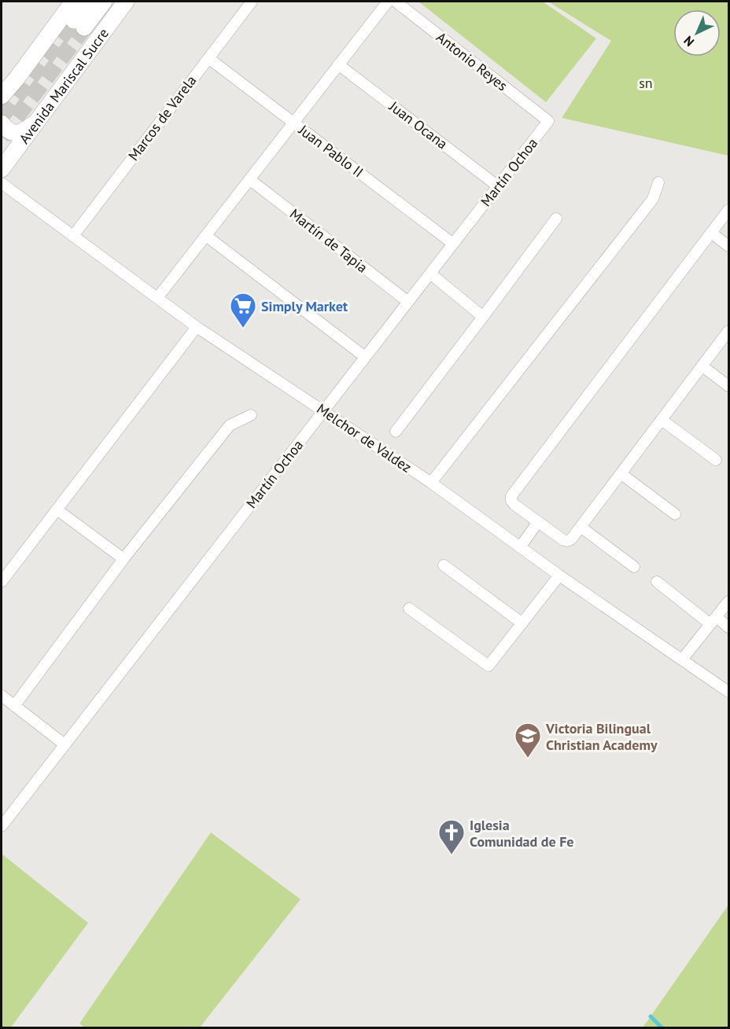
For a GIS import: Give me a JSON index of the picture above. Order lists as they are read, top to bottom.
{
  "streets": {
    "main road": ["Avenida Mariscal Sucre"],
    "street": [
      "Antonio Reyes",
      "Marcos de Varela",
      "Juan Ocana",
      "Juan Pablo II",
      "Martín Ochoa",
      "Martín de Tapia",
      "Melchor de Valdez"
    ]
  },
  "crossings": [
    ["Antonio Reyes", "Martín Ochoa"],
    ["Marcos de Varela", "Juan Pablo II"],
    ["Marcos de Varela", "Melchor de Valdez"],
    ["Juan Ocana", "Martín Ochoa"],
    ["Juan Pablo II", "Martín Ochoa"],
    ["Martín Ochoa", "Martín de Tapia"],
    ["Martín Ochoa", "Melchor de Valdez"]
  ],
  "parks": ["sn"],
  "places": {
    "supermarket": ["Simply Market"],
    "school or university": ["Victoria Bilingual Christian Academy"],
    "church": ["Iglesia Comunidad de Fe"]
  },
  "north": "bottom left"
}
